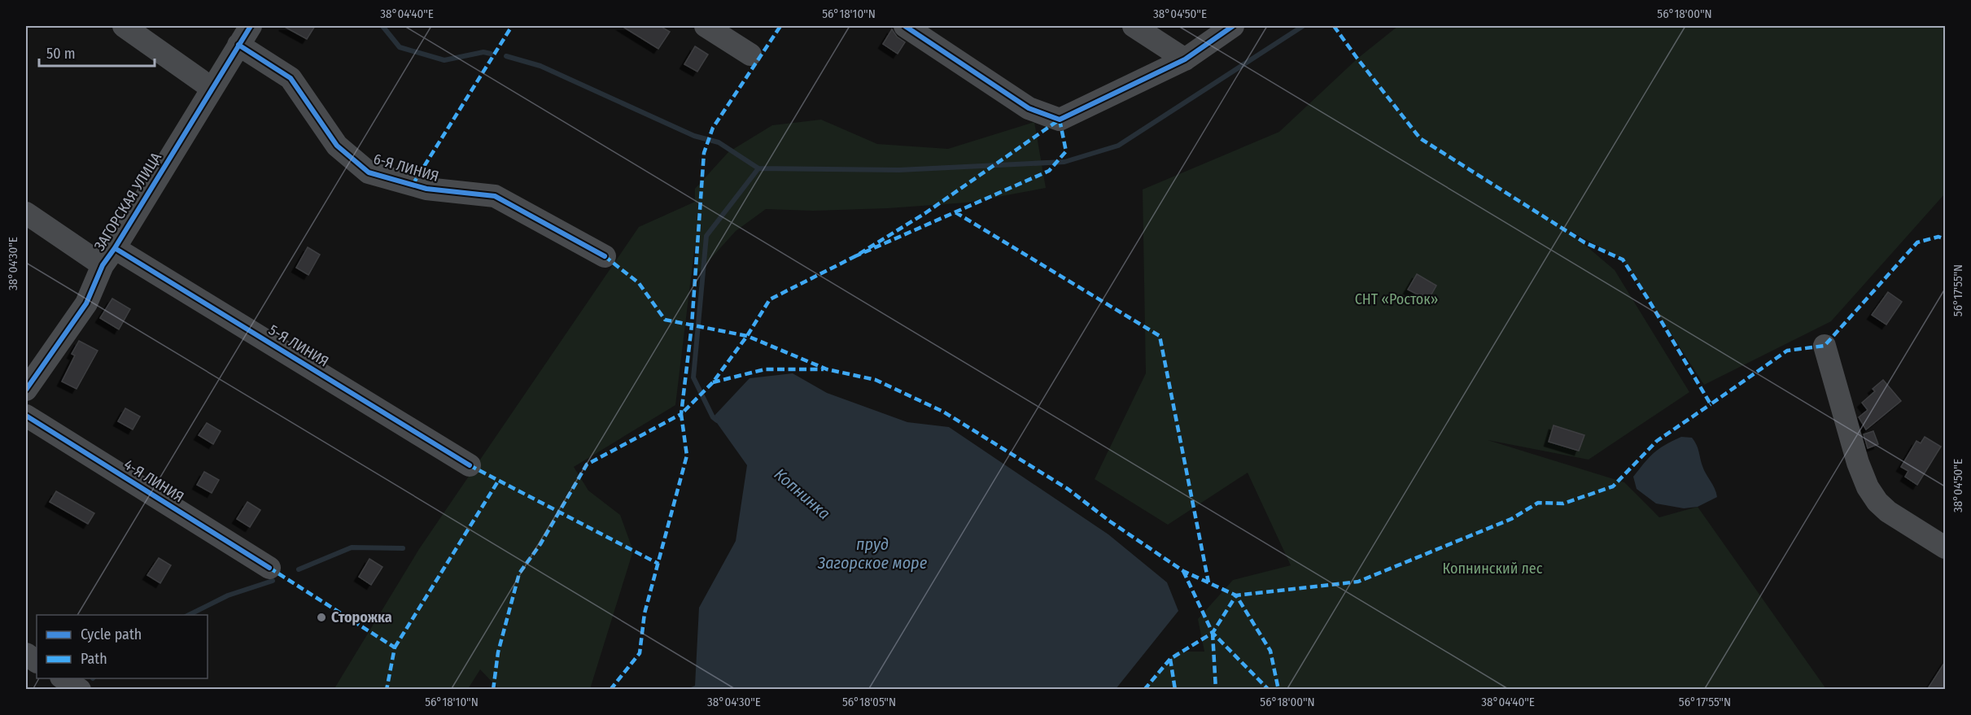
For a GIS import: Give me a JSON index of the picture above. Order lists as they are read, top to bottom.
{
  "streets": {
    "street": [
      "6-Я ЛИНИЯ",
      "ЗАГОРСКАЯ УЛИЦА",
      "5-Я ЛИНИЯ",
      "4-Я ЛИНИЯ"
    ]
  },
  "crossings": [
    ["6-Я ЛИНИЯ", "ЗАГОРСКАЯ УЛИЦА"],
    ["ЗАГОРСКАЯ УЛИЦА", "5-Я ЛИНИЯ"]
  ],
  "water": ["Копнинка", "пруд Загорское море"],
  "parks": ["СНТ «Росток»", "Копнинский лес"],
  "places": ["Сторожка"],
  "legend": ["Cycle path", "Path"],
  "scale_bar": "50 m",
  "coordinates": [
    "38°04'40\"E",
    "56°18'10\"N",
    "38°04'50\"E",
    "56°18'00\"N",
    "38°04'30\"E",
    "56°17'55\"N",
    "56°18'05\"N"
  ]
}
